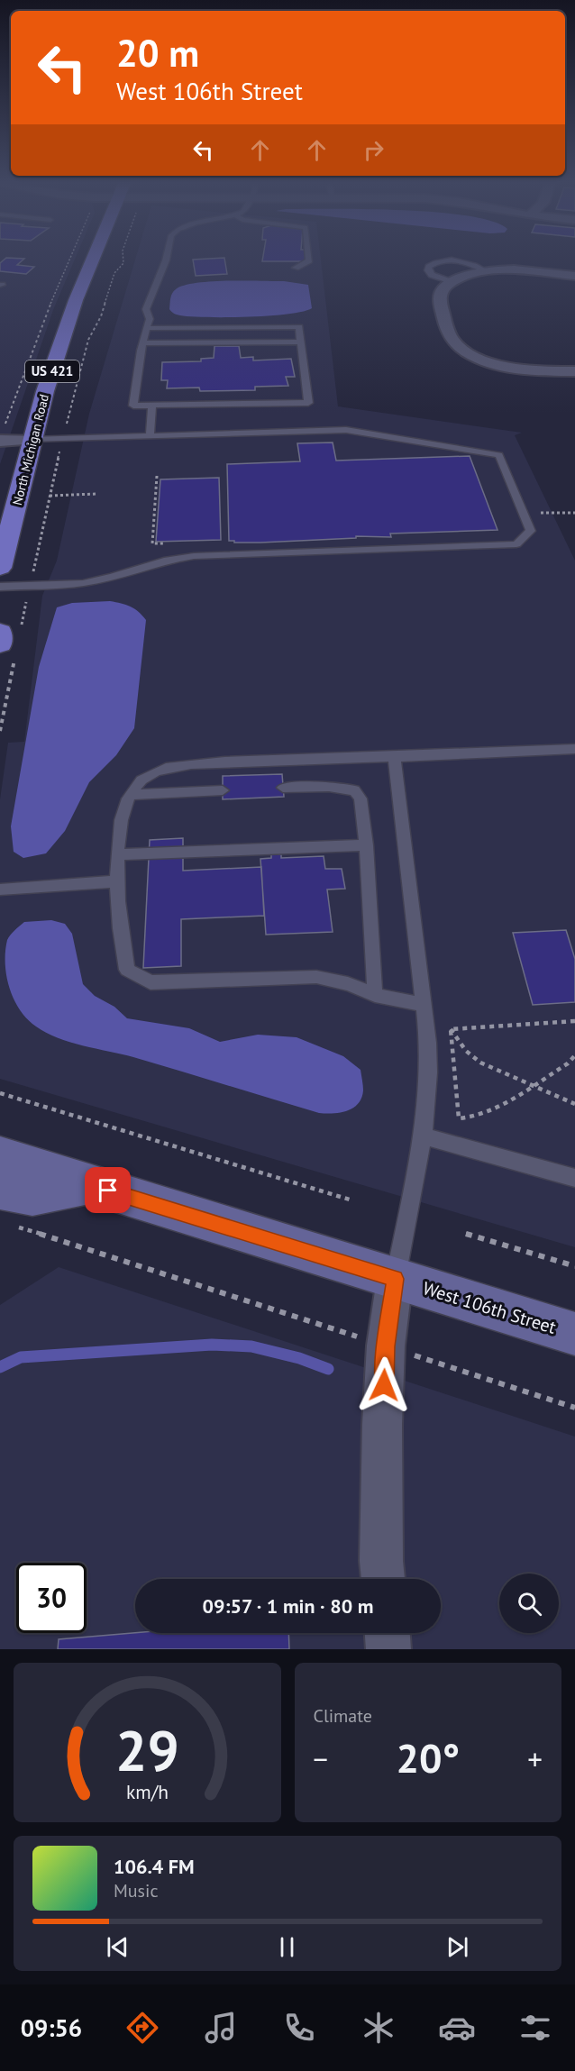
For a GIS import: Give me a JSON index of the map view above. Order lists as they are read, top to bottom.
{
  "streets": {
    "main road": ["US 421", "North Michigan Road"],
    "street": ["West 106th Street"]
  },
  "page": {
    "turn": ["20 m", "West 106th Street"],
    "limit": "30",
    "trip": "09:57 · 1 min · 80 m",
    "tile": "Climate",
    "heat": ["−", "20°", "+"],
    "song": ["106.4 FM", "Music"],
    "tabs": "09:56",
    "gauge": ["29", "km/h"]
  }
}
